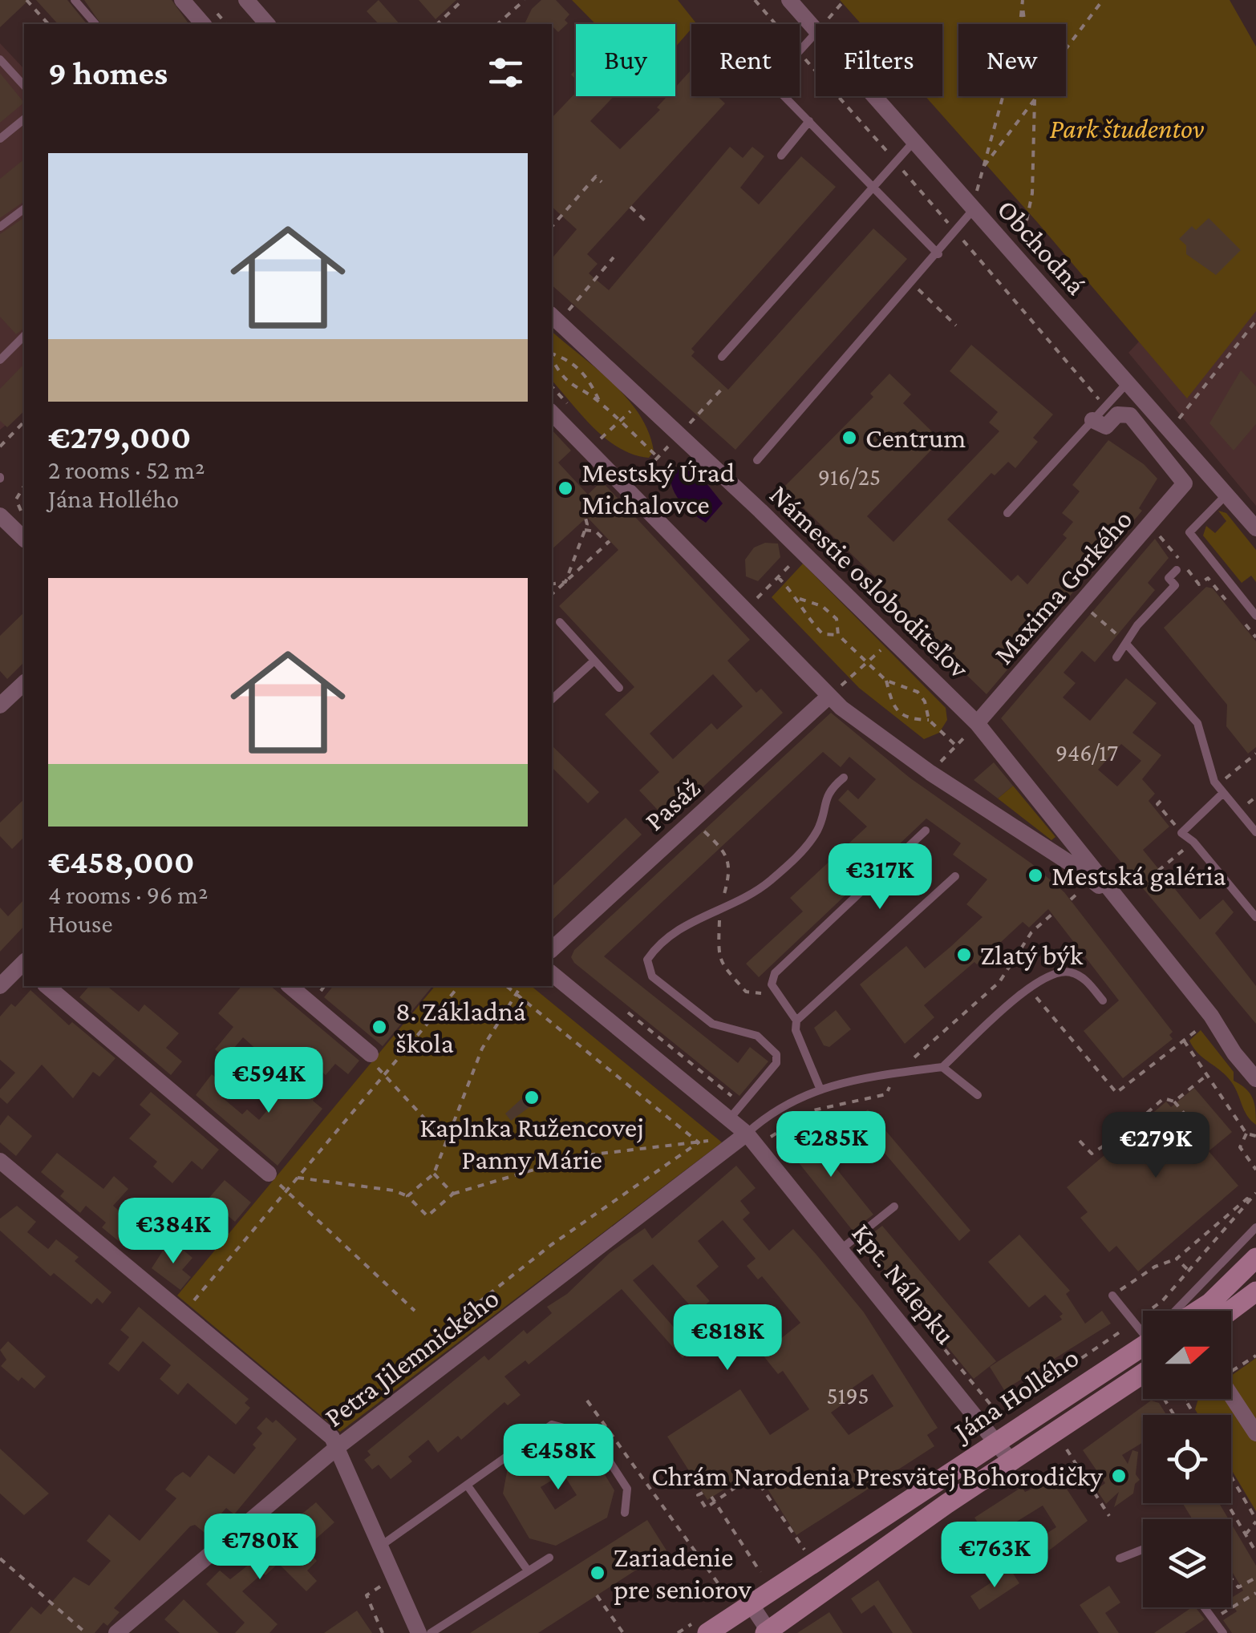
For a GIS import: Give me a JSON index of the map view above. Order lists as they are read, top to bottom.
{
  "streets": {
    "street": [
      "Obchodná",
      "Námestie osloboditeľov",
      "Maxima Gorkého",
      "Pasáž",
      "Kpt. Nálepku",
      "Petra Jilemnického",
      "Jána Hollého"
    ]
  },
  "crossings": [
    ["Námestie osloboditeľov", "Maxima Gorkého"],
    ["Námestie osloboditeľov", "Pasáž"],
    ["Kpt. Nálepku", "Petra Jilemnického"],
    ["Kpt. Nálepku", "Jána Hollého"]
  ],
  "parks": ["Park študentov"],
  "places": [
    "Centrum",
    "Mestský Úrad Michalovce",
    "Mestská galéria",
    "Zlatý býk",
    "8. Základná škola",
    "Kaplnka Ružencovej Panny Márie",
    "Chrám Narodenia Presvätej Bohorodičky",
    "Zariadenie pre seniorov"
  ],
  "house_numbers": ["916/25", "946/17", "5195"],
  "north": "right",
  "page": {
    "chip": [
      "Buy",
      "Rent",
      "Filters",
      "New"
    ],
    "heading": "9 homes",
    "list": [
      {
        "name": "€279,000",
        "note": "2 rooms · 52 m² · Jána Hollého"
      },
      {
        "name": "€458,000",
        "note": "4 rooms · 96 m² · House"
      }
    ],
    "price": [
      "€317K",
      "€594K",
      "€285K",
      "€279K",
      "€384K",
      "€818K",
      "€458K",
      "€780K",
      "€763K"
    ]
  }
}
